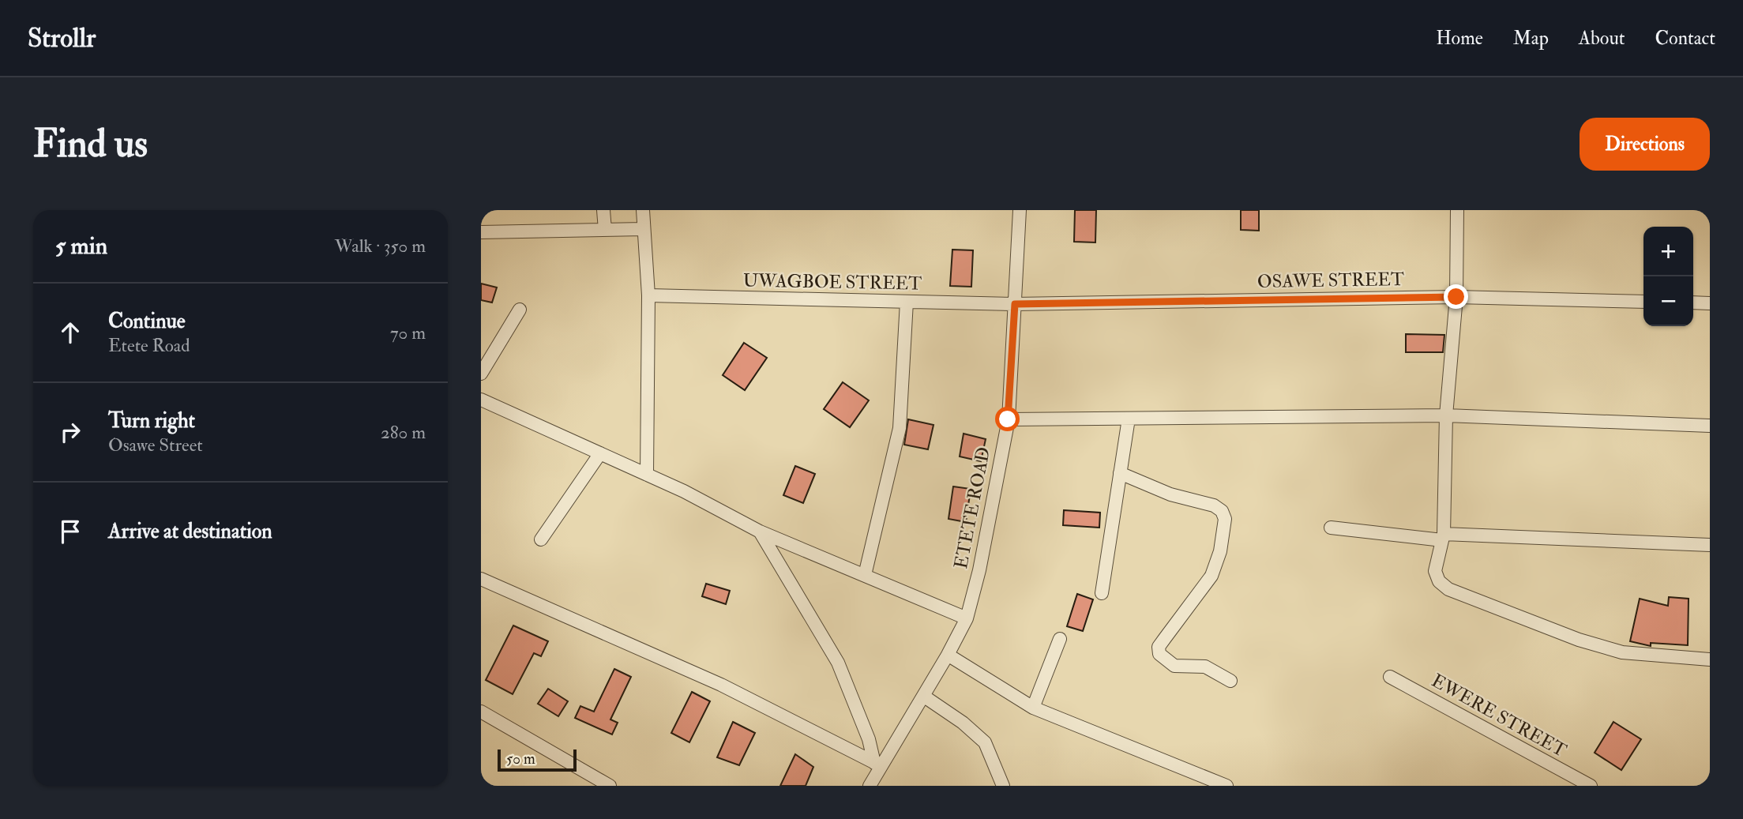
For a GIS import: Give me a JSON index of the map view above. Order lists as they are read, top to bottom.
{
  "streets": {
    "street": [
      "OSAWE STREET",
      "UWAGBOE STREET",
      "ETETE ROAD",
      "EWERE STREET"
    ]
  },
  "crossings": [
    ["OSAWE STREET", "UWAGBOE STREET"],
    ["OSAWE STREET", "ETETE ROAD"],
    ["UWAGBOE STREET", "ETETE ROAD"]
  ],
  "scale_bar": "50 m",
  "page": {
    "header": "Strollr",
    "nav": [
      "Home",
      "Map",
      "About",
      "Contact"
    ],
    "buttons": "Directions",
    "title": "Find us",
    "heading": ["5 min", "Walk · 350 m"],
    "map_buttons": ["+", "−"],
    "list": [
      ["Continue", "Etete Road", "70 m"],
      ["Turn right", "Osawe Street", "280 m"],
      "Arrive at destination"
    ],
    "scale": "50 m"
  }
}
